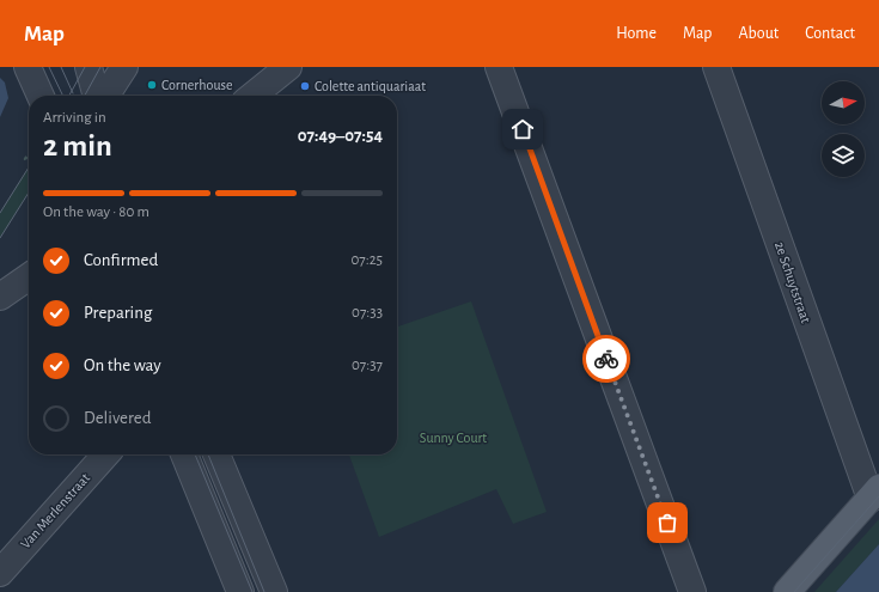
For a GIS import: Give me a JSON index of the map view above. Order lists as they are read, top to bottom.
{
  "streets": {
    "street": ["2e Schuytstraat", "Van Merlenstraat"]
  },
  "parks": ["Sunny Court"],
  "places": ["Cornerhouse", "Colette antiquariaat"],
  "north": "right",
  "page": {
    "header": "Map",
    "nav": [
      "Home",
      "Map",
      "About",
      "Contact"
    ],
    "heading": ["2 min", "Arriving in", "07:49–07:54"],
    "bar": "On the way · 80 m",
    "list": [
      ["Confirmed", "07:25"],
      ["Preparing", "07:33"],
      ["On the way", "07:37"],
      "Delivered"
    ]
  }
}
